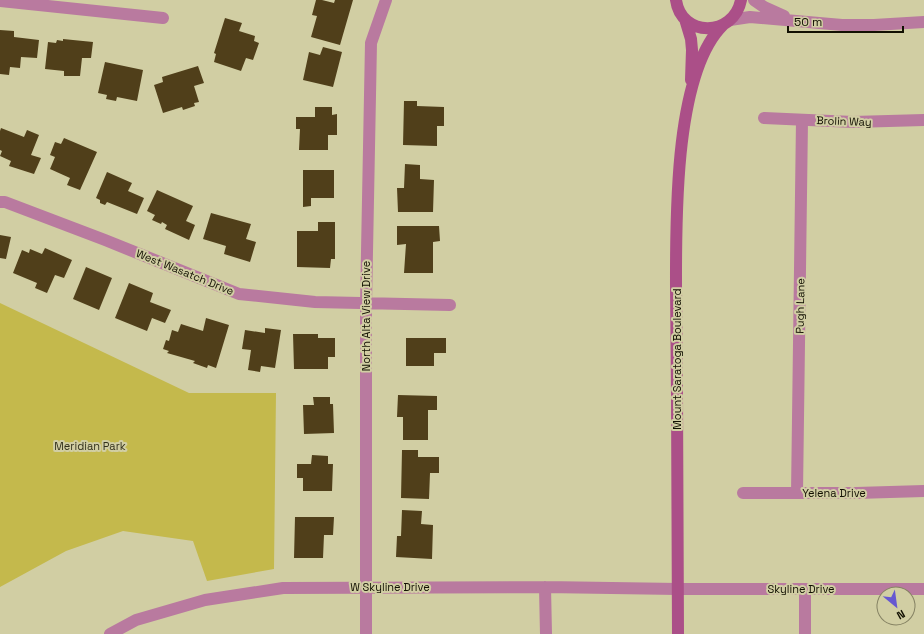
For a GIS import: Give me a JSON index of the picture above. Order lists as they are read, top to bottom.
{
  "streets": {
    "street": [
      "Brolin Way",
      "West Wasatch Drive",
      "Pugh Lane",
      "North Alta View Drive",
      "Mount Saratoga Boulevard",
      "Yelena Drive",
      "W Skyline Drive",
      "Skyline Drive"
    ]
  },
  "crossings": [
    ["Brolin Way", "Pugh Lane"],
    ["West Wasatch Drive", "North Alta View Drive"],
    ["Pugh Lane", "Yelena Drive"],
    ["North Alta View Drive", "W Skyline Drive"],
    ["Mount Saratoga Boulevard", "W Skyline Drive"],
    ["Mount Saratoga Boulevard", "Skyline Drive"],
    ["W Skyline Drive", "Skyline Drive"]
  ],
  "parks": ["Meridian Park"],
  "scale_bar": "50 m",
  "north": "bottom right"
}
